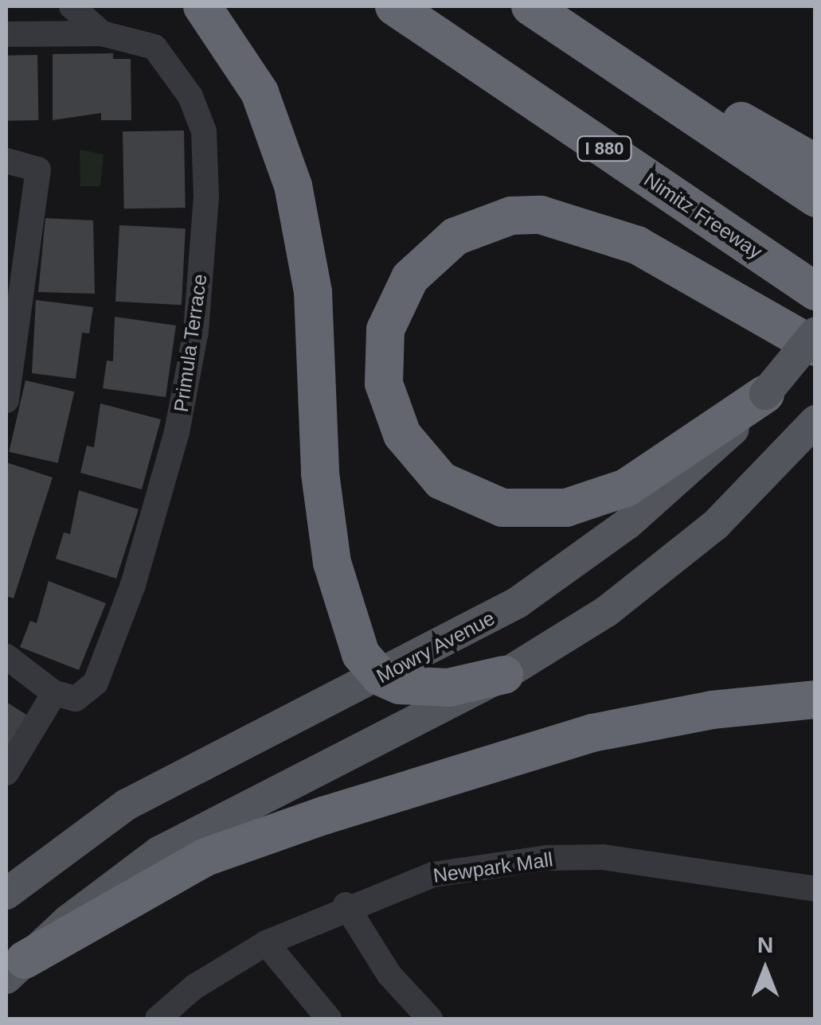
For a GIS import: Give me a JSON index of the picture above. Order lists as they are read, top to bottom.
{
  "streets": {
    "highway": ["I 880", "Nimitz Freeway"],
    "main road": ["Mowry Avenue"],
    "street": ["Primula Terrace", "Newpark Mall"]
  },
  "north": "top"
}
